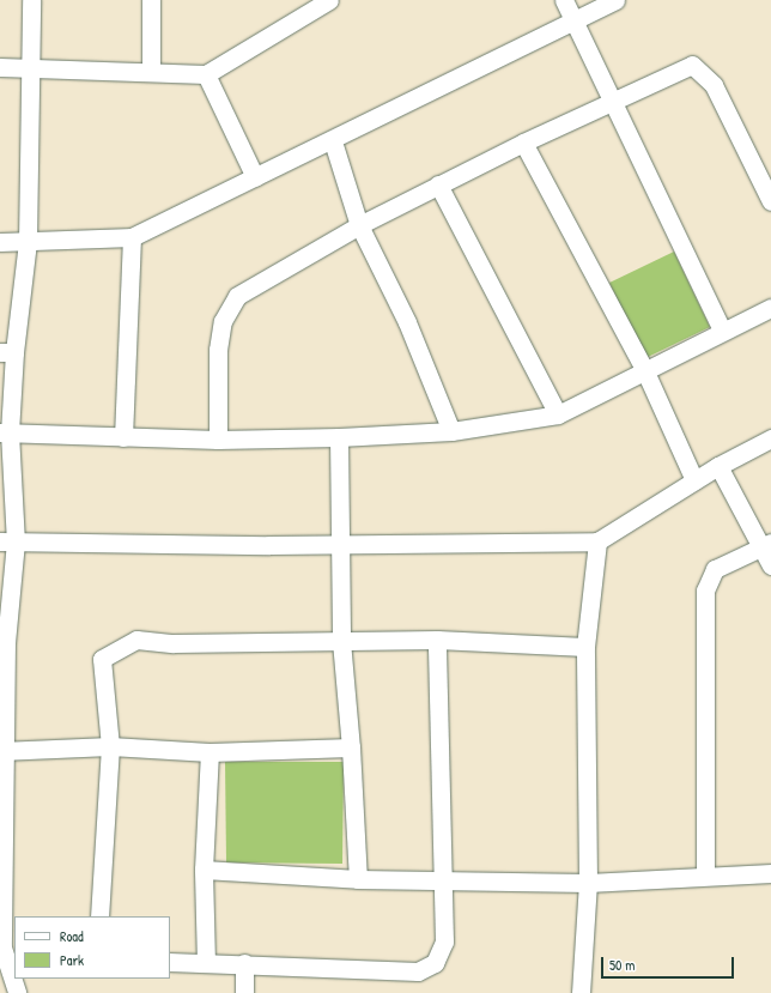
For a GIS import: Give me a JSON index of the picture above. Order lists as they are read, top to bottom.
{
  "legend": ["Road", "Park"],
  "scale_bar": "50 m"
}
